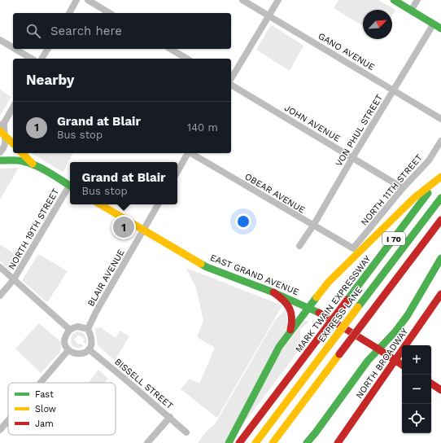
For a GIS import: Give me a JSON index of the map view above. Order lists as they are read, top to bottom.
{
  "streets": {
    "main road": [
      "I 70",
      "EAST GRAND AVENUE",
      "MARK TWAIN EXPRESSWAY",
      "EXPRESS LANE",
      "NORTH BROADWAY"
    ],
    "street": [
      "GANO AVENUE",
      "JOHN AVENUE",
      "VON PHUL STREET",
      "NORTH 11TH STREET",
      "OBEAR AVENUE",
      "NORTH 19TH STREET",
      "BLAIR AVENUE",
      "BISSELL STREET"
    ]
  },
  "crossings": [
    ["GANO AVENUE", "VON PHUL STREET"],
    ["JOHN AVENUE", "VON PHUL STREET"],
    ["JOHN AVENUE", "NORTH 11TH STREET"],
    ["VON PHUL STREET", "OBEAR AVENUE"],
    ["NORTH 11TH STREET", "OBEAR AVENUE"],
    ["EAST GRAND AVENUE", "BLAIR AVENUE"],
    ["EAST GRAND AVENUE", "NORTH BROADWAY"],
    ["BLAIR AVENUE", "BISSELL STREET"]
  ],
  "legend": ["Fast", "Slow", "Jam"],
  "north": "top right",
  "page": {
    "search": "Search here",
    "heading": "Nearby",
    "list": [
      {
        "mark": "1",
        "name": "Grand at Blair",
        "note": "Bus stop",
        "value": "140 m"
      }
    ],
    "popup": ["Grand at Blair", "Bus stop"],
    "pins": "1",
    "map_buttons": ["+", "−"]
  }
}
